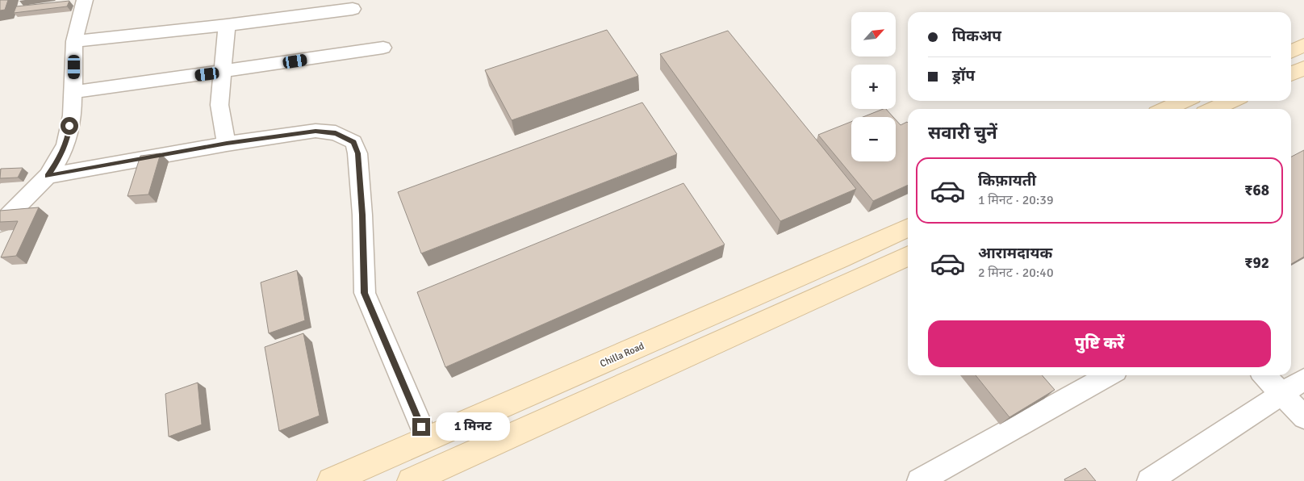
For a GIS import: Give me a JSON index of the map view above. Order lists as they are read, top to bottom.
{
  "streets": {
    "main road": ["Chilla Road"]
  },
  "north": "top right",
  "page": {
    "map_buttons": ["+", "−"],
    "banner": ["पिकअप", "ड्रॉप"],
    "heading": "सवारी चुनें",
    "list": [
      {
        "name": "किफ़ायती",
        "note": "1 मिनट · 20:39",
        "value": "₹68"
      },
      {
        "name": "आरामदायक",
        "note": "2 मिनट · 20:40",
        "value": "₹92"
      }
    ],
    "buttons": "पुष्टि करें",
    "bubble": "1 मिनट"
  }
}
